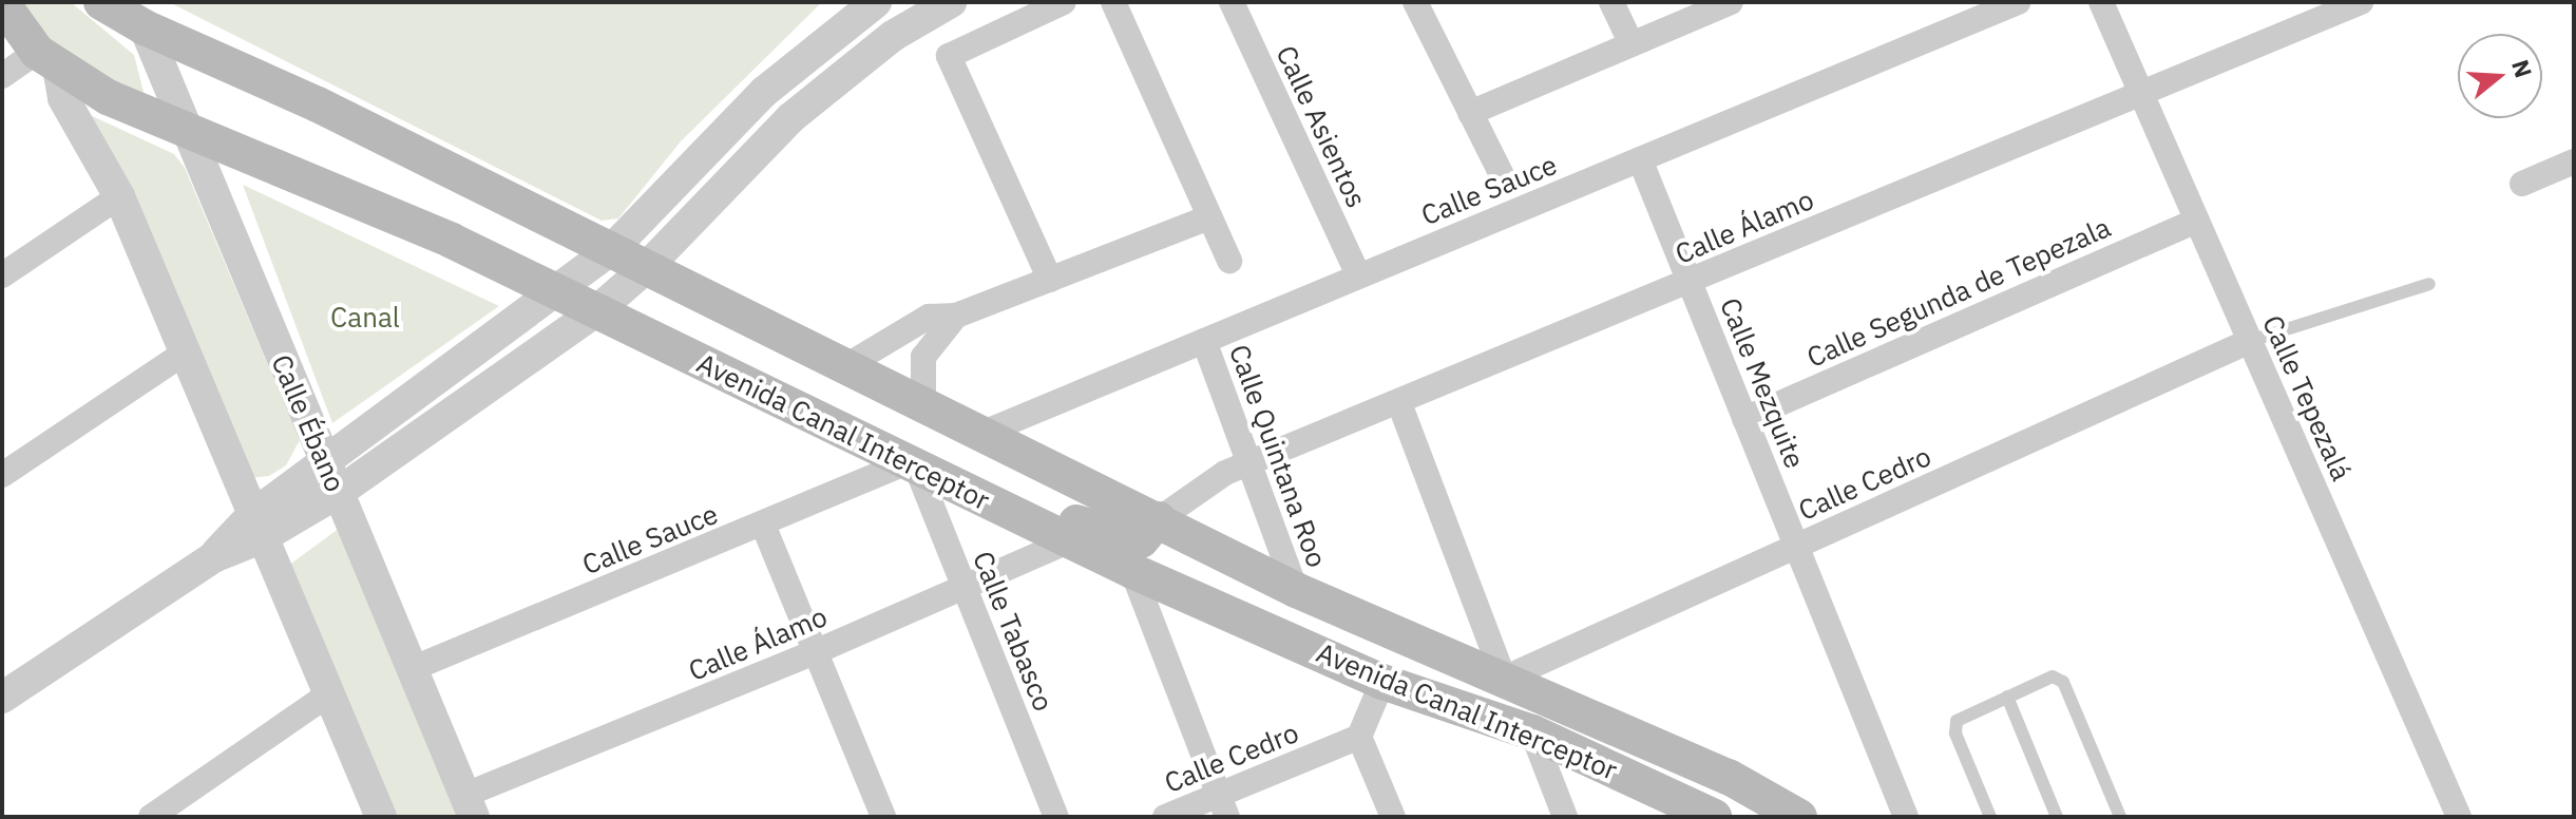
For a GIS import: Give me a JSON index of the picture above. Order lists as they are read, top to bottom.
{
  "streets": {
    "main road": ["Avenida Canal Interceptor"],
    "street": [
      "Calle Asientos",
      "Calle Sauce",
      "Calle Álamo",
      "Calle Segunda de Tepezala",
      "Calle Mezquite",
      "Calle Tepezalá",
      "Calle Ébano",
      "Calle Quintana Roo",
      "Calle Cedro",
      "Calle Tabasco"
    ]
  },
  "crossings": [
    ["Calle Asientos", "Calle Sauce"],
    ["Calle Sauce", "Calle Mezquite"],
    ["Calle Sauce", "Calle Ébano"],
    ["Calle Sauce", "Avenida Canal Interceptor"],
    ["Calle Sauce", "Calle Quintana Roo"],
    ["Calle Sauce", "Calle Tabasco"],
    ["Calle Álamo", "Calle Mezquite"],
    ["Calle Álamo", "Calle Tepezalá"],
    ["Calle Álamo", "Calle Ébano"],
    ["Calle Álamo", "Avenida Canal Interceptor"],
    ["Calle Álamo", "Calle Quintana Roo"],
    ["Calle Álamo", "Calle Tabasco"],
    ["Calle Segunda de Tepezala", "Calle Mezquite"],
    ["Calle Segunda de Tepezala", "Calle Tepezalá"],
    ["Calle Mezquite", "Calle Cedro"],
    ["Calle Tepezalá", "Calle Cedro"],
    ["Calle Ébano", "Avenida Canal Interceptor"],
    ["Avenida Canal Interceptor", "Calle Quintana Roo"],
    ["Avenida Canal Interceptor", "Calle Cedro"],
    ["Avenida Canal Interceptor", "Calle Tabasco"]
  ],
  "parks": ["Canal"],
  "north": "right"
}
